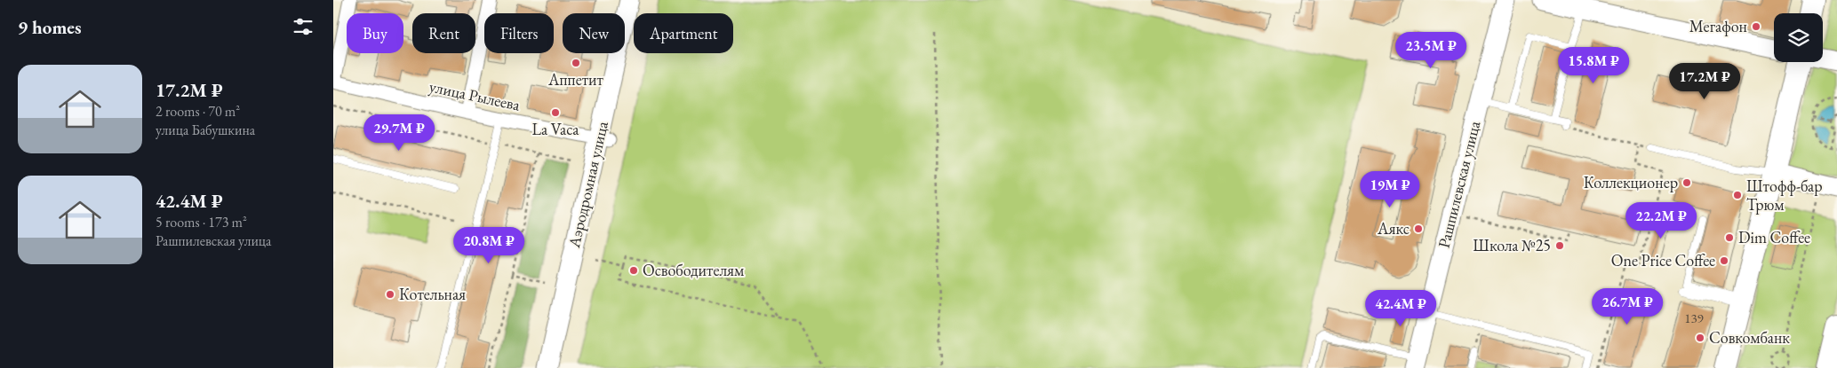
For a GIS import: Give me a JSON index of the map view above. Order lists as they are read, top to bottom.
{
  "streets": {
    "street": ["улица Рылеева", "Аэродромная улица", "Рашпилевская улица"]
  },
  "crossings": [
    ["улица Рылеева", "Аэродромная улица"]
  ],
  "places": [
    "Мегафон",
    "Аппетит",
    "La Vaca",
    "Коллекционер",
    "Штофф-бар Трюм",
    "Аякс",
    "Dim Coffee",
    "Школа №25",
    "One Price Coffee",
    "Освободителям",
    "Котельная",
    "Совкомбанк"
  ],
  "house_numbers": ["139"],
  "page": {
    "heading": "9 homes",
    "chip": [
      "Buy",
      "Rent",
      "Filters",
      "New",
      "Apartment"
    ],
    "price": [
      "23.5M ₽",
      "15.8M ₽",
      "17.2M ₽",
      "29.7M ₽",
      "19M ₽",
      "22.2M ₽",
      "20.8M ₽",
      "26.7M ₽",
      "42.4M ₽"
    ],
    "list": [
      {
        "name": "17.2M ₽",
        "note": "2 rooms · 70 m² · улица Бабушкина"
      },
      {
        "name": "42.4M ₽",
        "note": "5 rooms · 173 m² · Рашпилевская улица"
      }
    ]
  }
}
